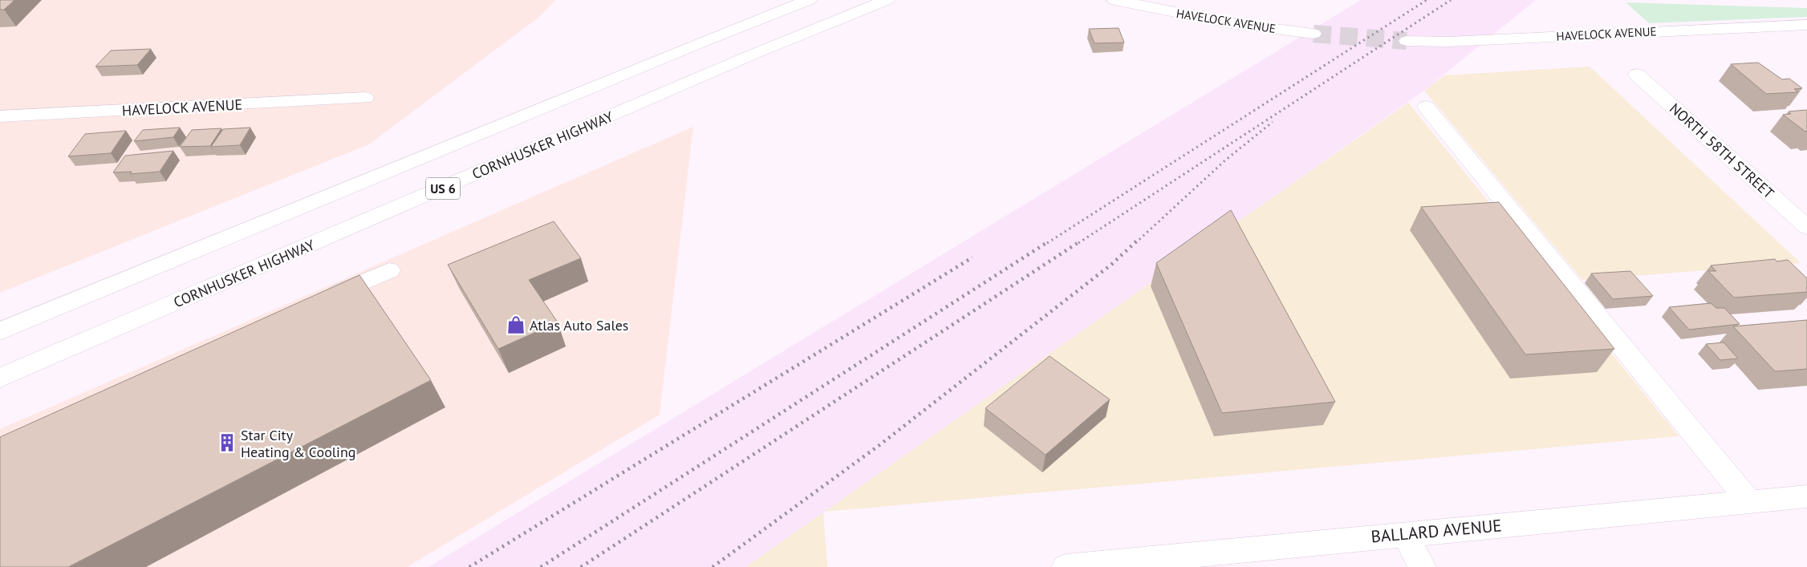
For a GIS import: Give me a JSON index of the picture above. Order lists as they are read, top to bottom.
{
  "streets": {
    "main road": [
      "HAVELOCK AVENUE",
      "CORNHUSKER HIGHWAY",
      "NORTH 58TH STREET",
      "US 6",
      "BALLARD AVENUE"
    ]
  },
  "places": {
    "shop": ["Atlas Auto Sales"],
    "building": ["Star City Heating & Cooling"]
  }
}
